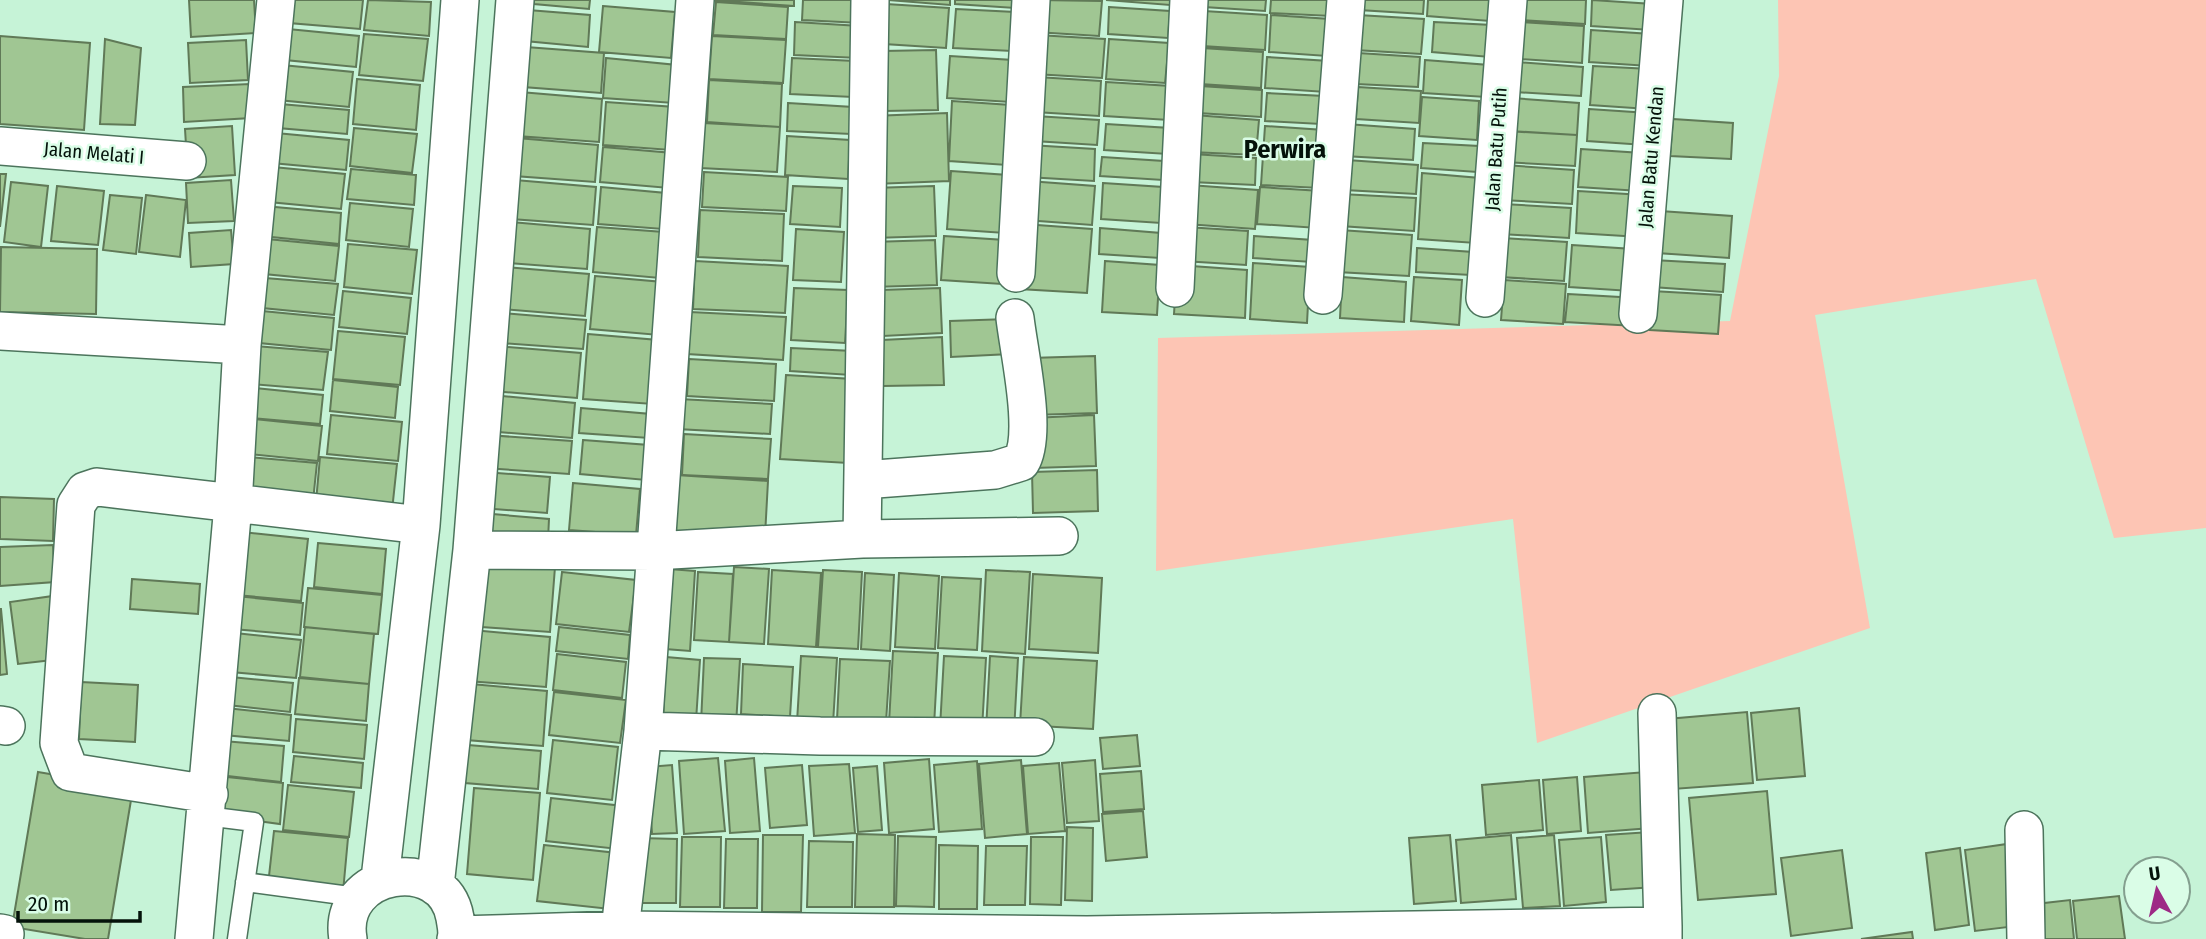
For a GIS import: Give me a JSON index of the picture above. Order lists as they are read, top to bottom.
{
  "streets": {
    "street": ["Jalan Batu Putih", "Jalan Melati I", "Jalan Batu Kendan"]
  },
  "districts": ["Perwira"],
  "scale_bar": "20 m",
  "north": "top"
}
